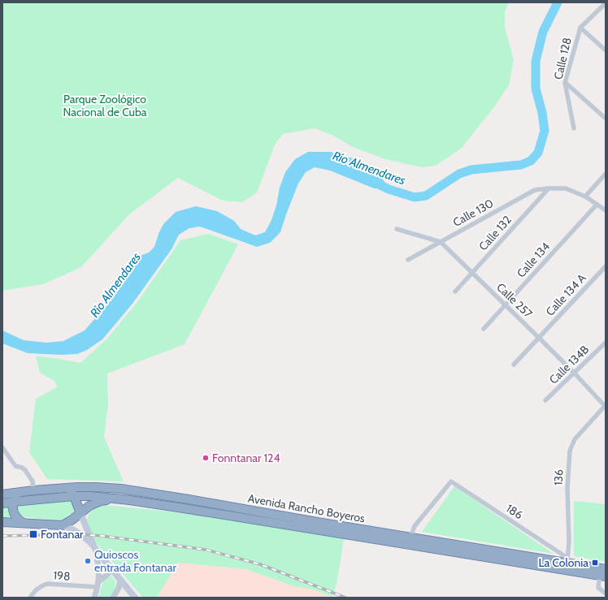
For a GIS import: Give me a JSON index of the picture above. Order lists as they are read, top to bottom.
{
  "streets": {
    "highway": ["Avenida Rancho Boyeros"],
    "street": [
      "Calle 128",
      "Calle 130",
      "Calle 132",
      "Calle 134",
      "Calle 134 A",
      "Calle 257",
      "Calle 134B",
      "136",
      "186",
      "198"
    ]
  },
  "crossings": [
    ["Calle 130", "Calle 132"],
    ["Calle 130", "Calle 134"],
    ["Calle 130", "Calle 257"],
    ["Calle 132", "Calle 257"],
    ["Calle 134", "Calle 257"],
    ["Calle 134 A", "Calle 257"],
    ["Calle 257", "Calle 134B"],
    ["Calle 257", "136"],
    ["136", "Avenida Rancho Boyeros"],
    ["136", "186"],
    ["Avenida Rancho Boyeros", "186"]
  ],
  "water": ["Río Almendares"],
  "parks": ["Parque Zoológico Nacional de Cuba"],
  "places": {
    "other": ["Fonntanar 124", "Quioscos entrada Fontanar"],
    "transit": ["Fontanar", "La Colonia"]
  }
}
